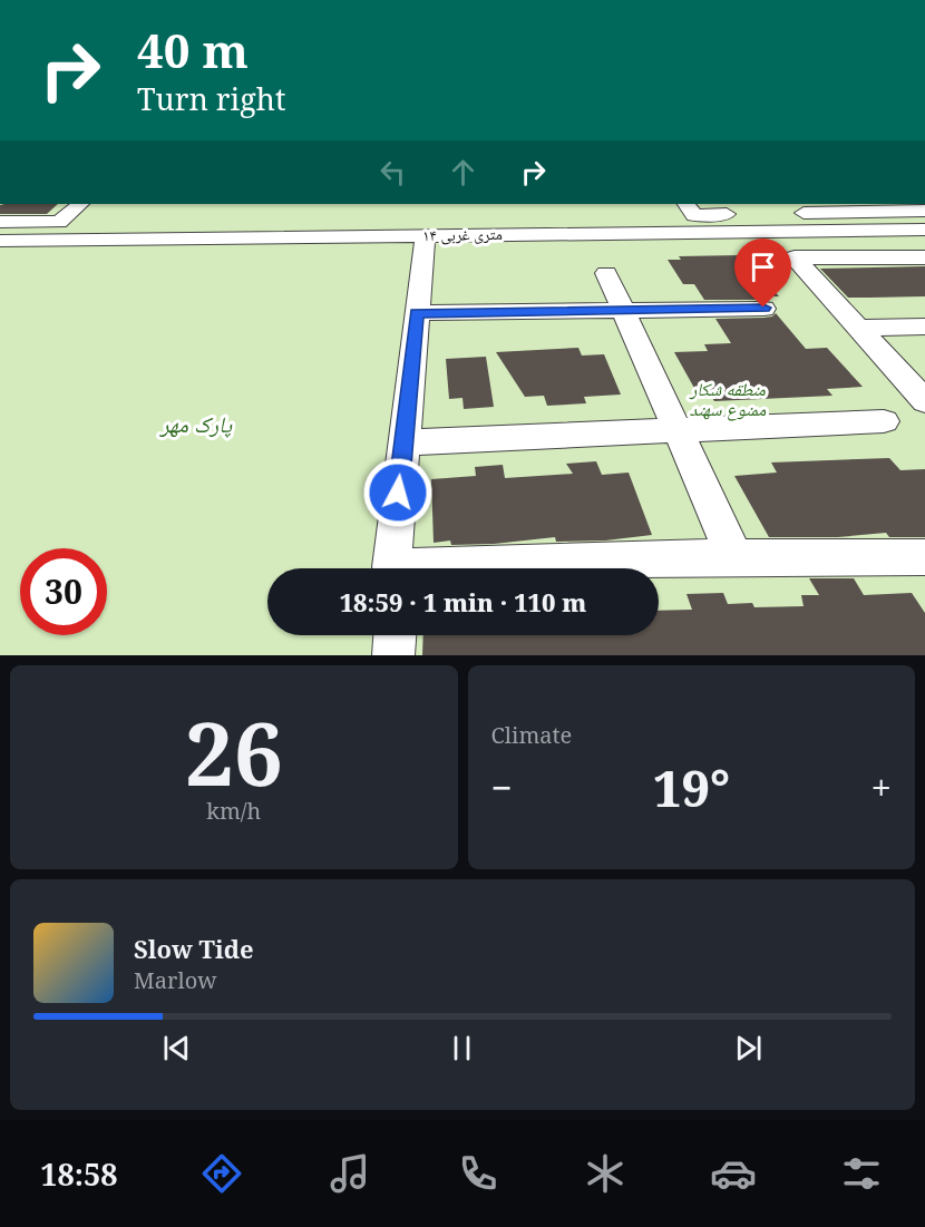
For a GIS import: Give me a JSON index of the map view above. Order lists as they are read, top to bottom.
{
  "streets": {
    "street": ["۱۴ متری غربی"]
  },
  "parks": ["منطقه شکار ممنوع سهند", "پارک مهر"],
  "page": {
    "turn": ["40 m", "Turn right"],
    "limit": "30",
    "trip": "18:59 · 1 min · 110 m",
    "tile": [
      ["26", "km/h"],
      "Climate"
    ],
    "heat": ["−", "19°", "+"],
    "song": ["Slow Tide", "Marlow"],
    "tabs": "18:58"
  }
}
